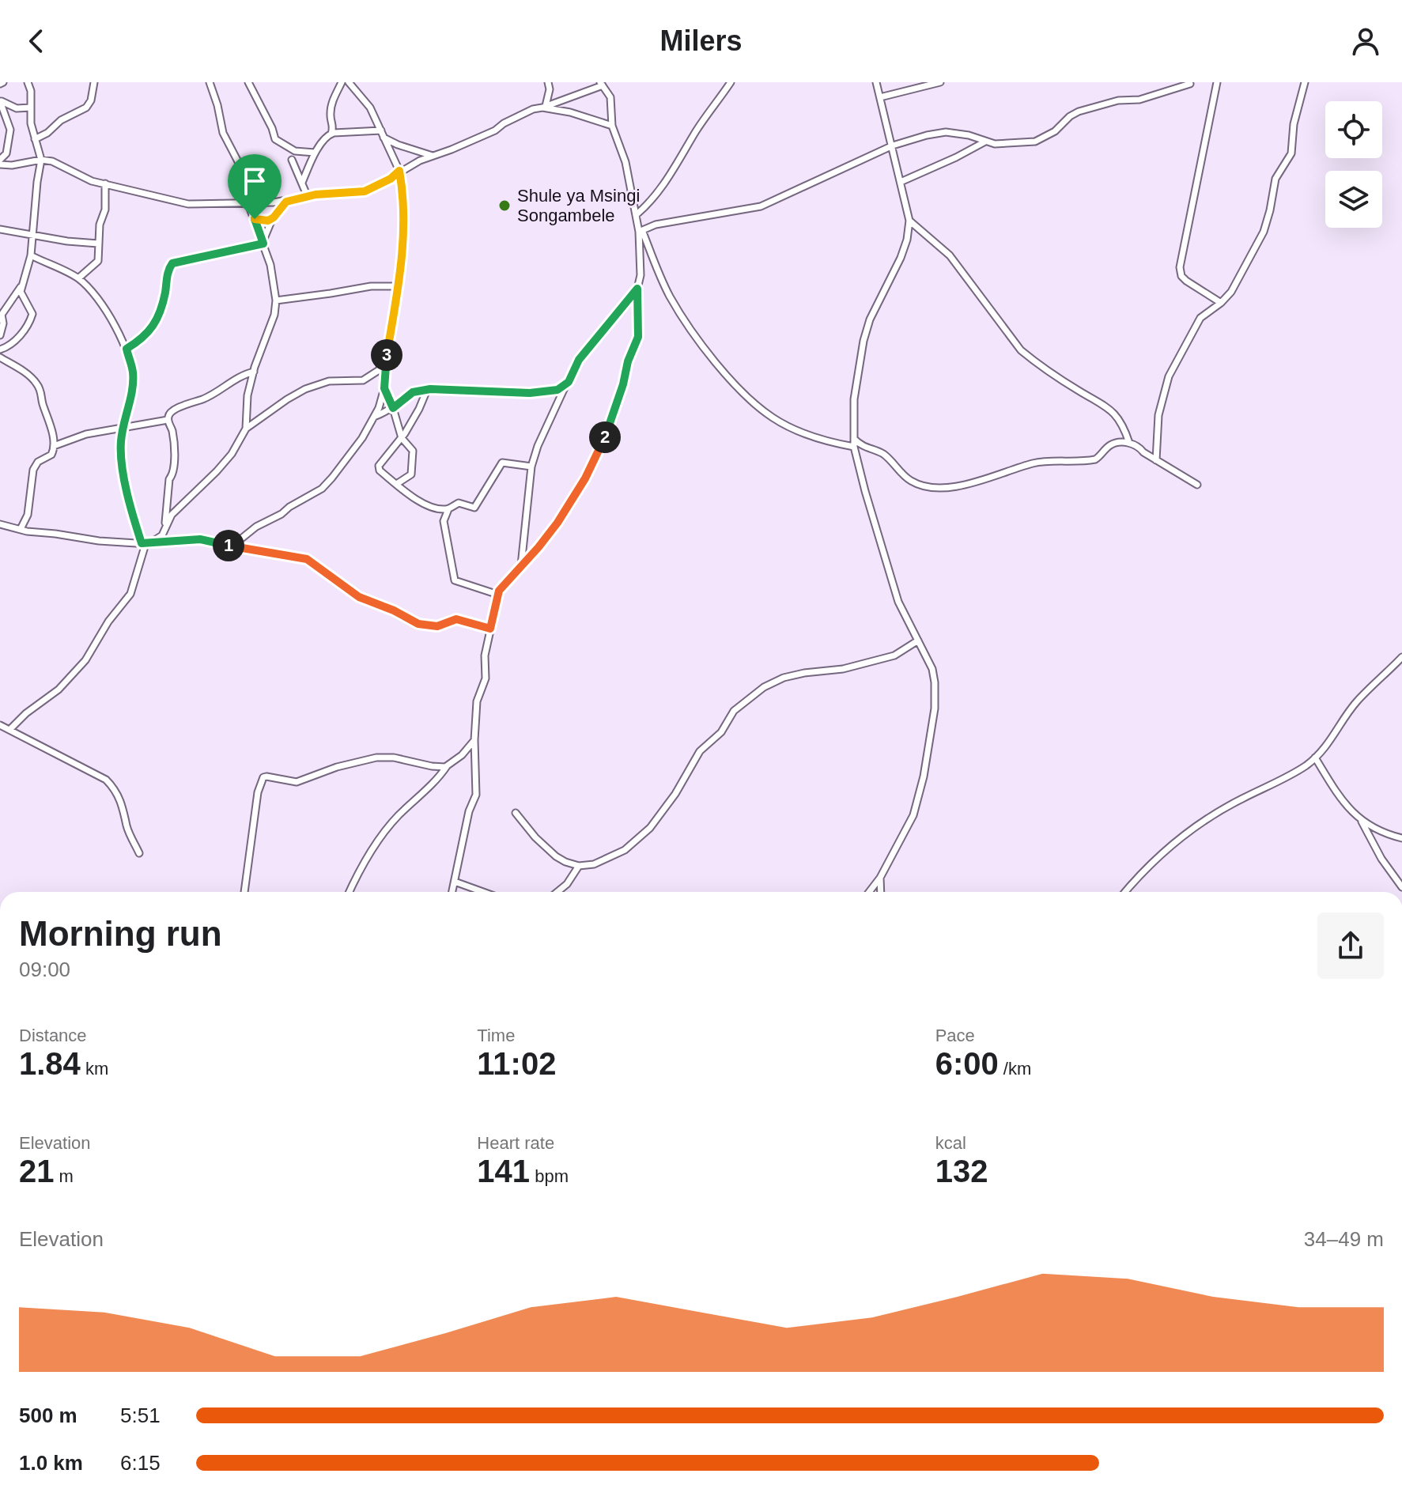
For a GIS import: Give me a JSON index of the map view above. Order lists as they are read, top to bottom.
{
  "places": ["Shule ya Msingi Songambele"],
  "page": {
    "header": "Milers",
    "pins": ["3", "2", "1"],
    "heading": ["Morning run", "09:00"],
    "stats": [
      ["Distance", "1.84 km"],
      ["Time", "11:02"],
      ["Pace", "6:00 /km"],
      ["Elevation", "21 m"],
      ["Heart rate", "141 bpm"],
      ["kcal", "132"]
    ],
    "chart": ["Elevation", "34–49 m"],
    "list": [
      {
        "name": "500 m",
        "note": "5:51"
      },
      {
        "name": "1.0 km",
        "note": "6:15"
      }
    ]
  }
}
